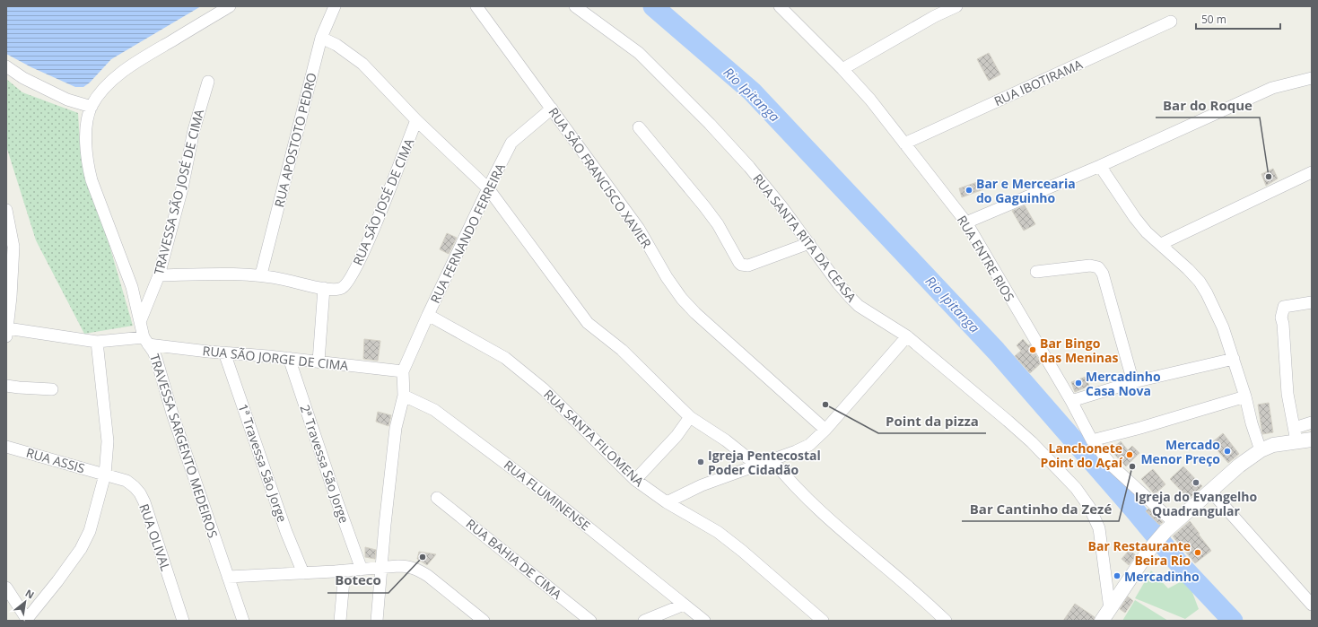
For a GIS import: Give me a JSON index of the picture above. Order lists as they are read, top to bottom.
{
  "streets": {
    "street": [
      "RUA IBOTIRAMA",
      "RUA APOSTOTO PEDRO",
      "RUA SÃO FRANCISCO XAVIER",
      "TRAVESSA SÃO JOSÉ DE CIMA",
      "RUA SÃO JOSÉ DE CIMA",
      "RUA FERNANDO FERREIRA",
      "RUA SANTA RITA DA CEASA",
      "RUA ENTRE RIOS",
      "RUA SÃO JORGE DE CIMA",
      "RUA SANTA FILOMENA",
      "TRAVESSA SARGENTO MEDEIROS",
      "RUA ASSIS",
      "1ª Travessa São Jorge",
      "2ª Travessa São Jorge",
      "RUA FLUMINENSE",
      "RUA OLIVAL",
      "RUA BAHIA DE CIMA"
    ]
  },
  "crossings": [
    ["RUA IBOTIRAMA", "RUA ENTRE RIOS"],
    ["RUA APOSTOTO PEDRO", "RUA SÃO JOSÉ DE CIMA"],
    ["RUA SÃO FRANCISCO XAVIER", "RUA FERNANDO FERREIRA"],
    ["TRAVESSA SÃO JOSÉ DE CIMA", "TRAVESSA SARGENTO MEDEIROS"],
    ["RUA SÃO JOSÉ DE CIMA", "RUA FERNANDO FERREIRA"],
    ["RUA FERNANDO FERREIRA", "RUA SÃO JORGE DE CIMA"],
    ["RUA FERNANDO FERREIRA", "RUA SANTA FILOMENA"],
    ["RUA SÃO JORGE DE CIMA", "TRAVESSA SARGENTO MEDEIROS"],
    ["RUA SÃO JORGE DE CIMA", "1ª Travessa São Jorge"],
    ["RUA SÃO JORGE DE CIMA", "2ª Travessa São Jorge"],
    ["RUA ASSIS", "RUA OLIVAL"]
  ],
  "water": ["Rio Ipitanga"],
  "places": [
    "Bar do Roque",
    "Bar e Mercearia do Gaguinho",
    "Bar Bingo das Meninas",
    "Mercadinho Casa Nova",
    "Point da pizza",
    "Mercado Menor Preço",
    "Lanchonete Point do Açaí",
    "Igreja Pentecostal Poder Cidadão",
    "Bar Cantinho da Zezé",
    "Igreja do Evangelho Quadrangular",
    "Bar Restaurante Beira Rio",
    "Boteco",
    "Mercadinho"
  ],
  "scale_bar": "50 m",
  "north": "top right"
}
